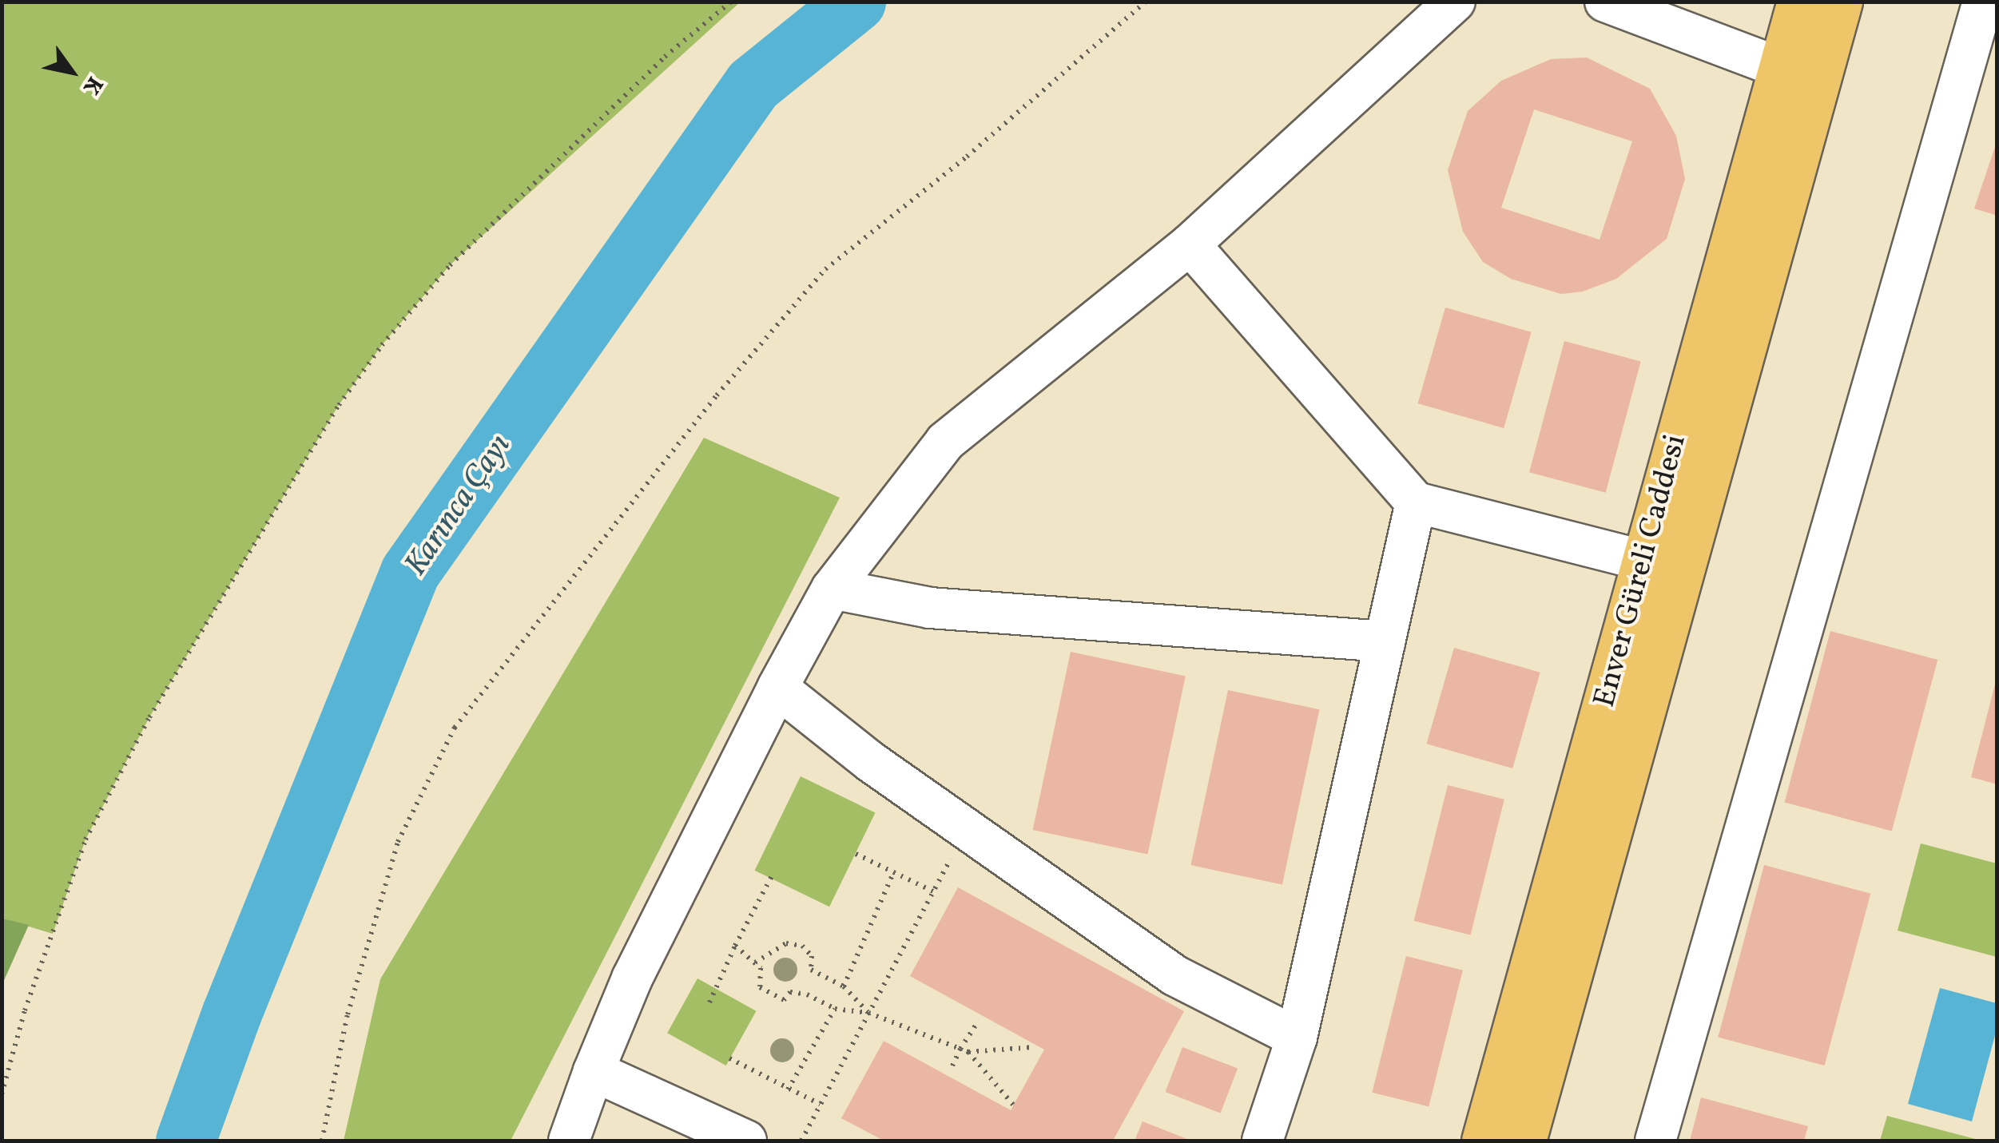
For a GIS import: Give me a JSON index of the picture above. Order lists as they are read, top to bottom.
{
  "streets": {
    "main road": ["Enver Güreli Caddesi"]
  },
  "water": ["Karınca Çayı"],
  "north": "bottom right"
}
